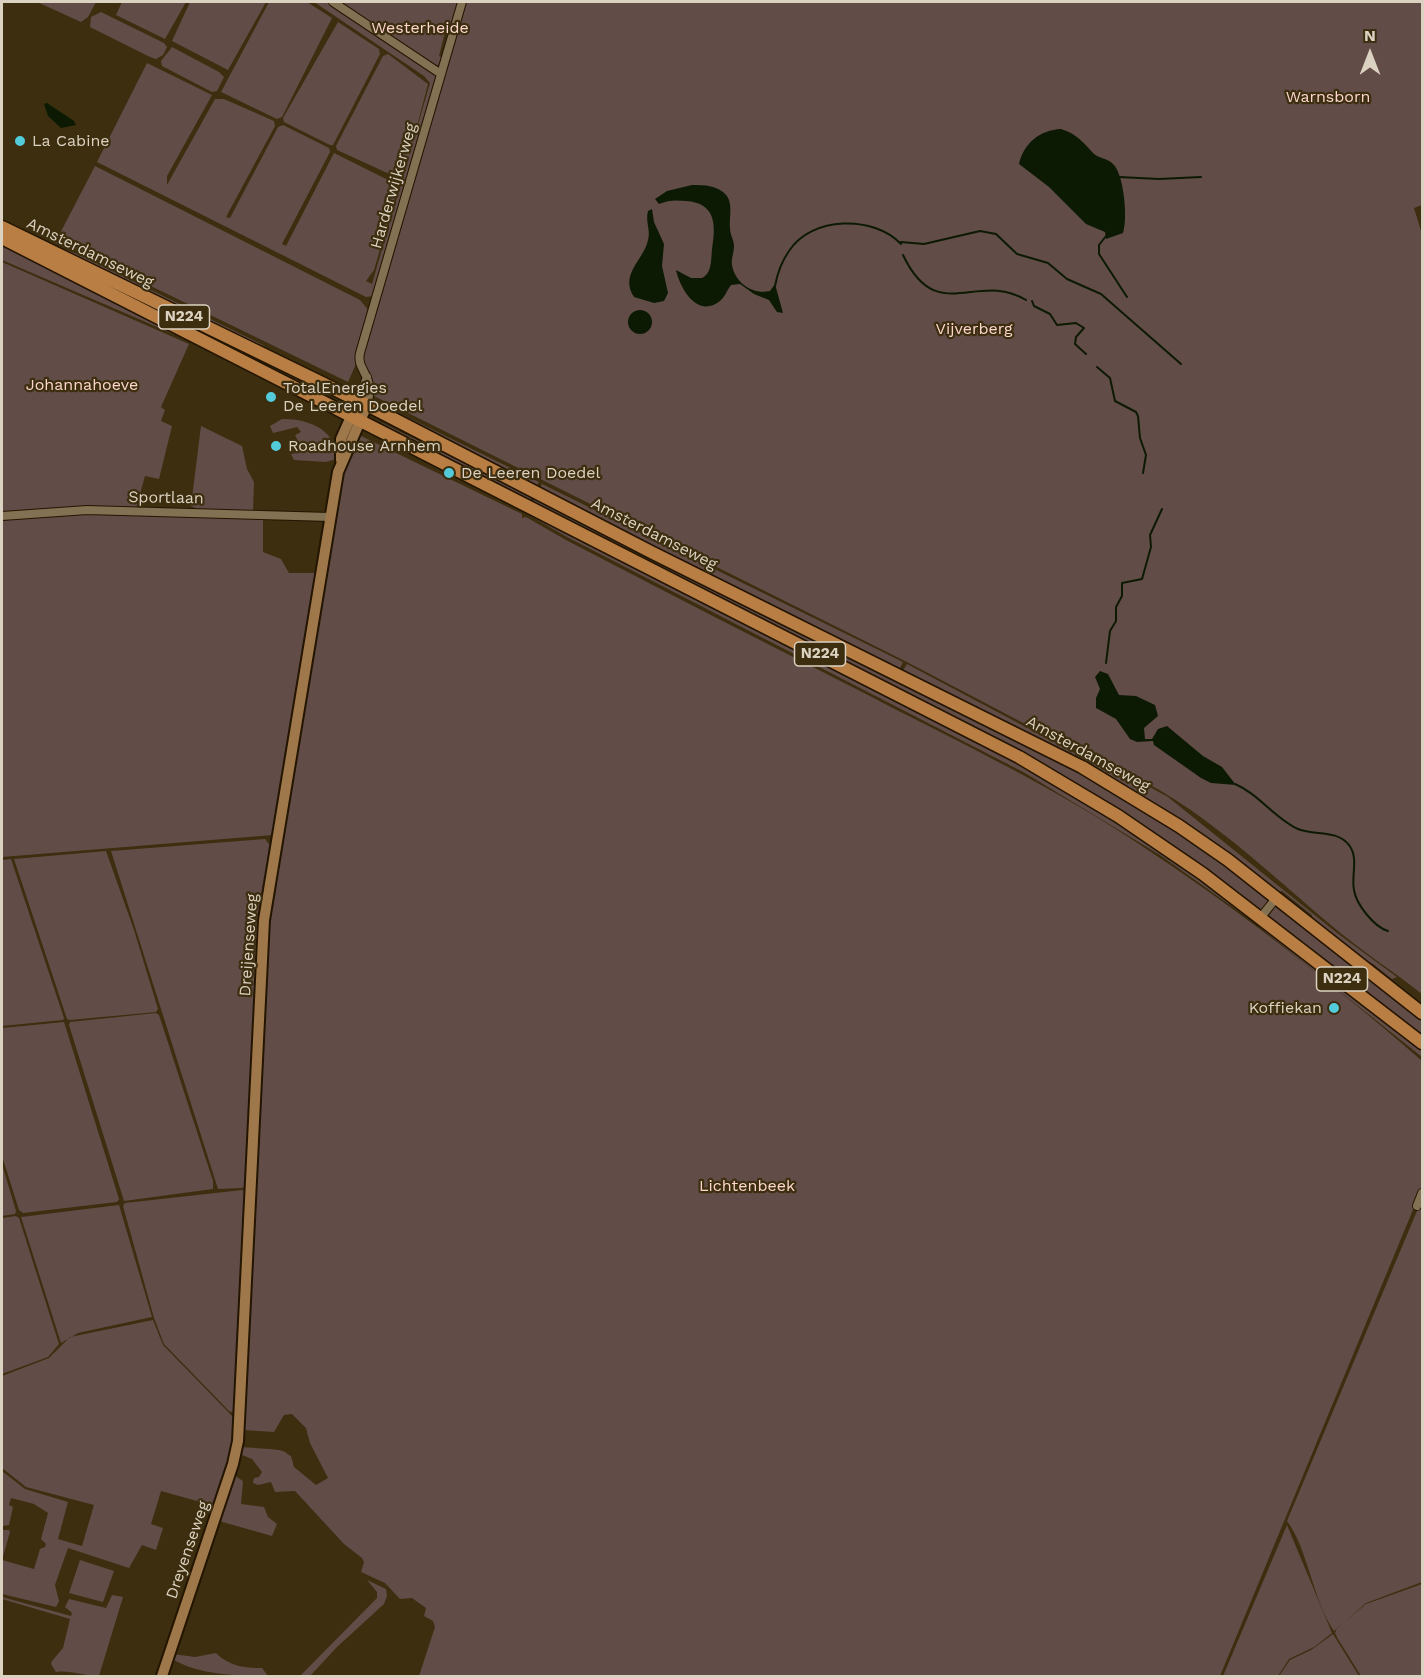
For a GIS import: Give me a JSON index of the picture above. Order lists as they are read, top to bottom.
{
  "streets": {
    "main road": [
      "Amsterdamseweg",
      "N224",
      "Dreijenseweg",
      "Dreyenseweg"
    ],
    "street": ["Harderwijkerweg", "Sportlaan"]
  },
  "crossings": [
    ["Harderwijkerweg", "Amsterdamseweg"],
    ["Harderwijkerweg", "Dreijenseweg"],
    ["Amsterdamseweg", "Dreijenseweg"],
    ["Sportlaan", "Dreijenseweg"],
    ["Dreijenseweg", "Dreyenseweg"]
  ],
  "parks": [
    "Westerheide",
    "Warnsborn",
    "Vijverberg",
    "Johannahoeve",
    "Lichtenbeek"
  ],
  "places": [
    "La Cabine",
    "TotalEnergies De Leeren Doedel",
    "Roadhouse Arnhem",
    "De Leeren Doedel",
    "Koffiekan"
  ],
  "north": "top"
}
